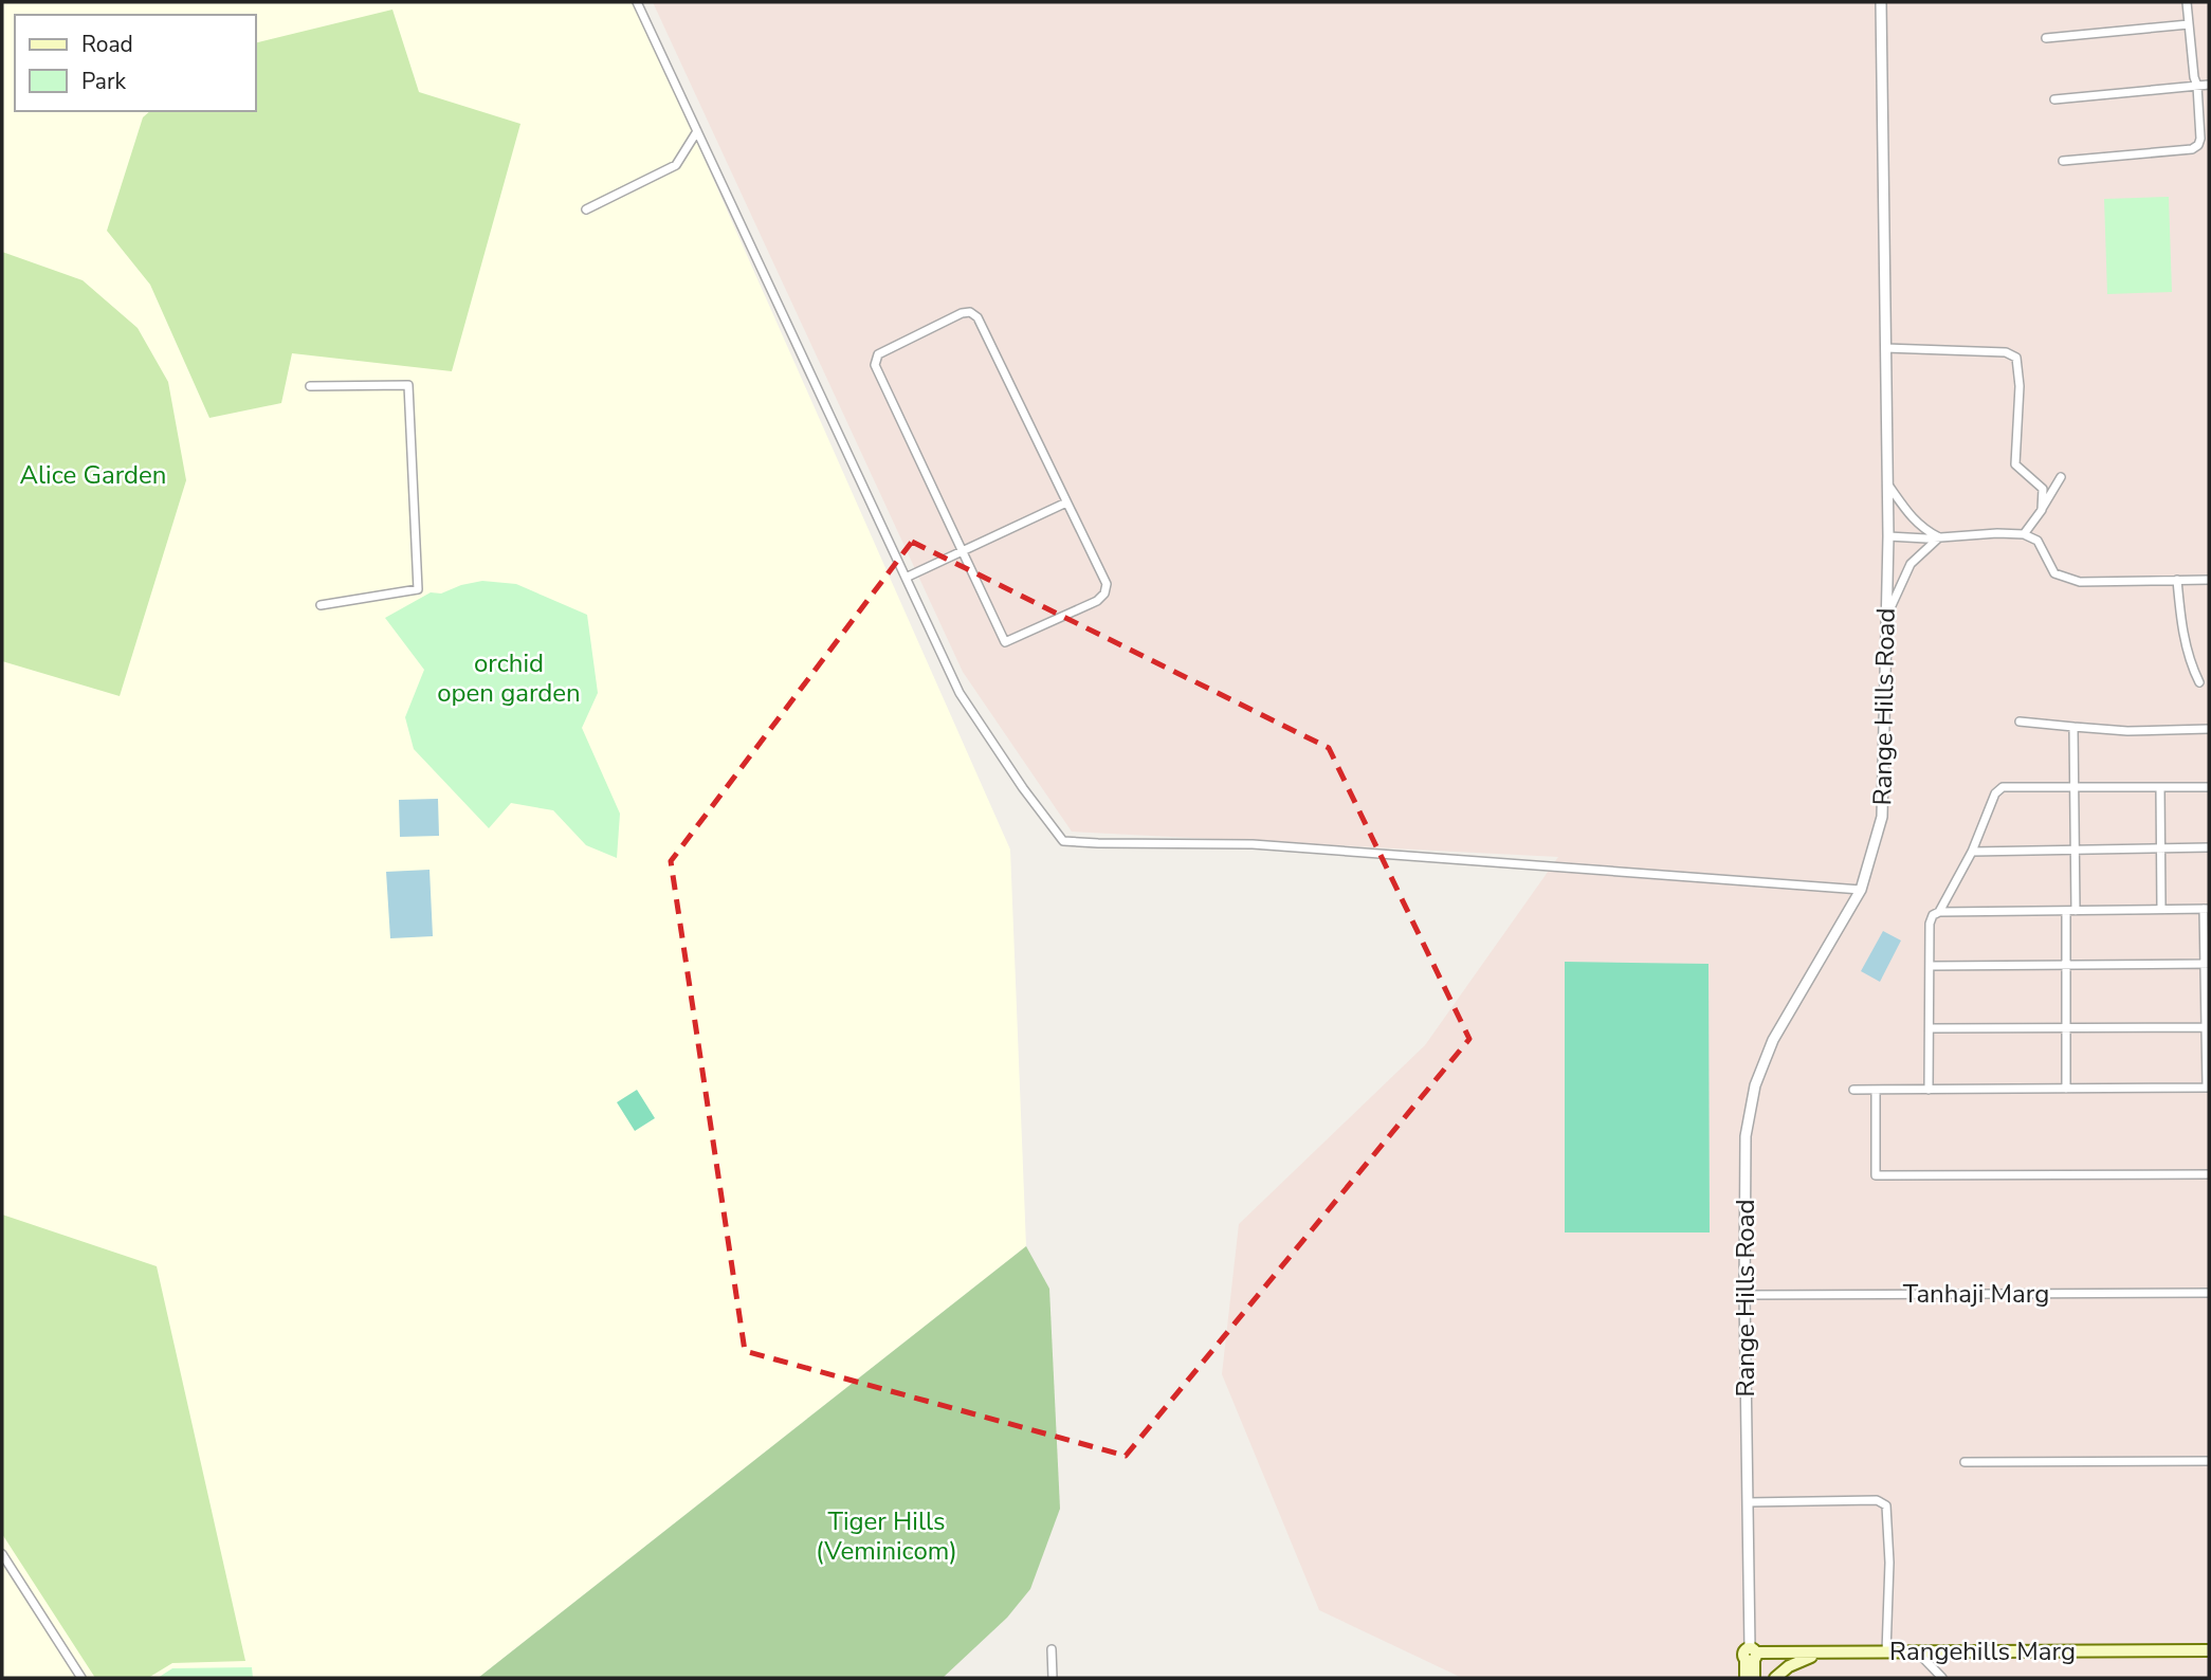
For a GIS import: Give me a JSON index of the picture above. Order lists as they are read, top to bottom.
{
  "streets": {
    "main road": ["Range Hills Road", "Rangehills Marg"],
    "street": ["Tanhaji Marg"]
  },
  "crossings": [
    ["Range Hills Road", "Tanhaji Marg"],
    ["Range Hills Road", "Rangehills Marg"]
  ],
  "parks": ["Alice Garden", "orchid open garden", "Tiger Hills (Veminicom)"],
  "legend": ["Road", "Park"]
}
